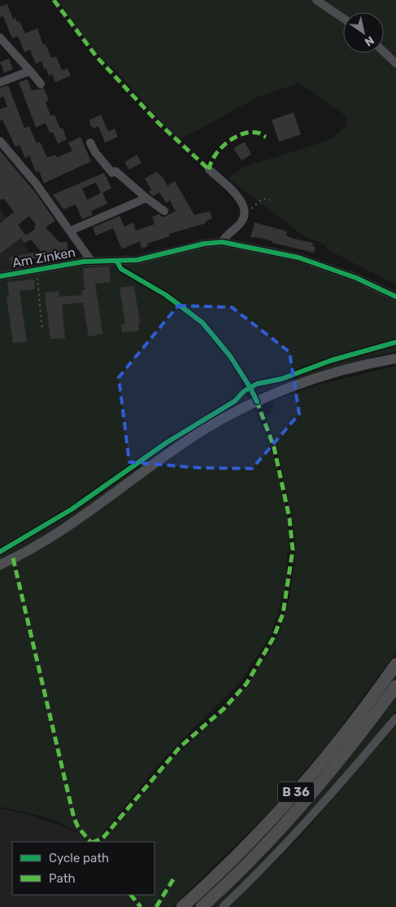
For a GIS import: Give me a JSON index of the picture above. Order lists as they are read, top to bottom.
{
  "streets": {
    "highway": ["B 36"],
    "street": ["Am Zinken"]
  },
  "legend": ["Cycle path", "Path"],
  "north": "bottom right"
}
